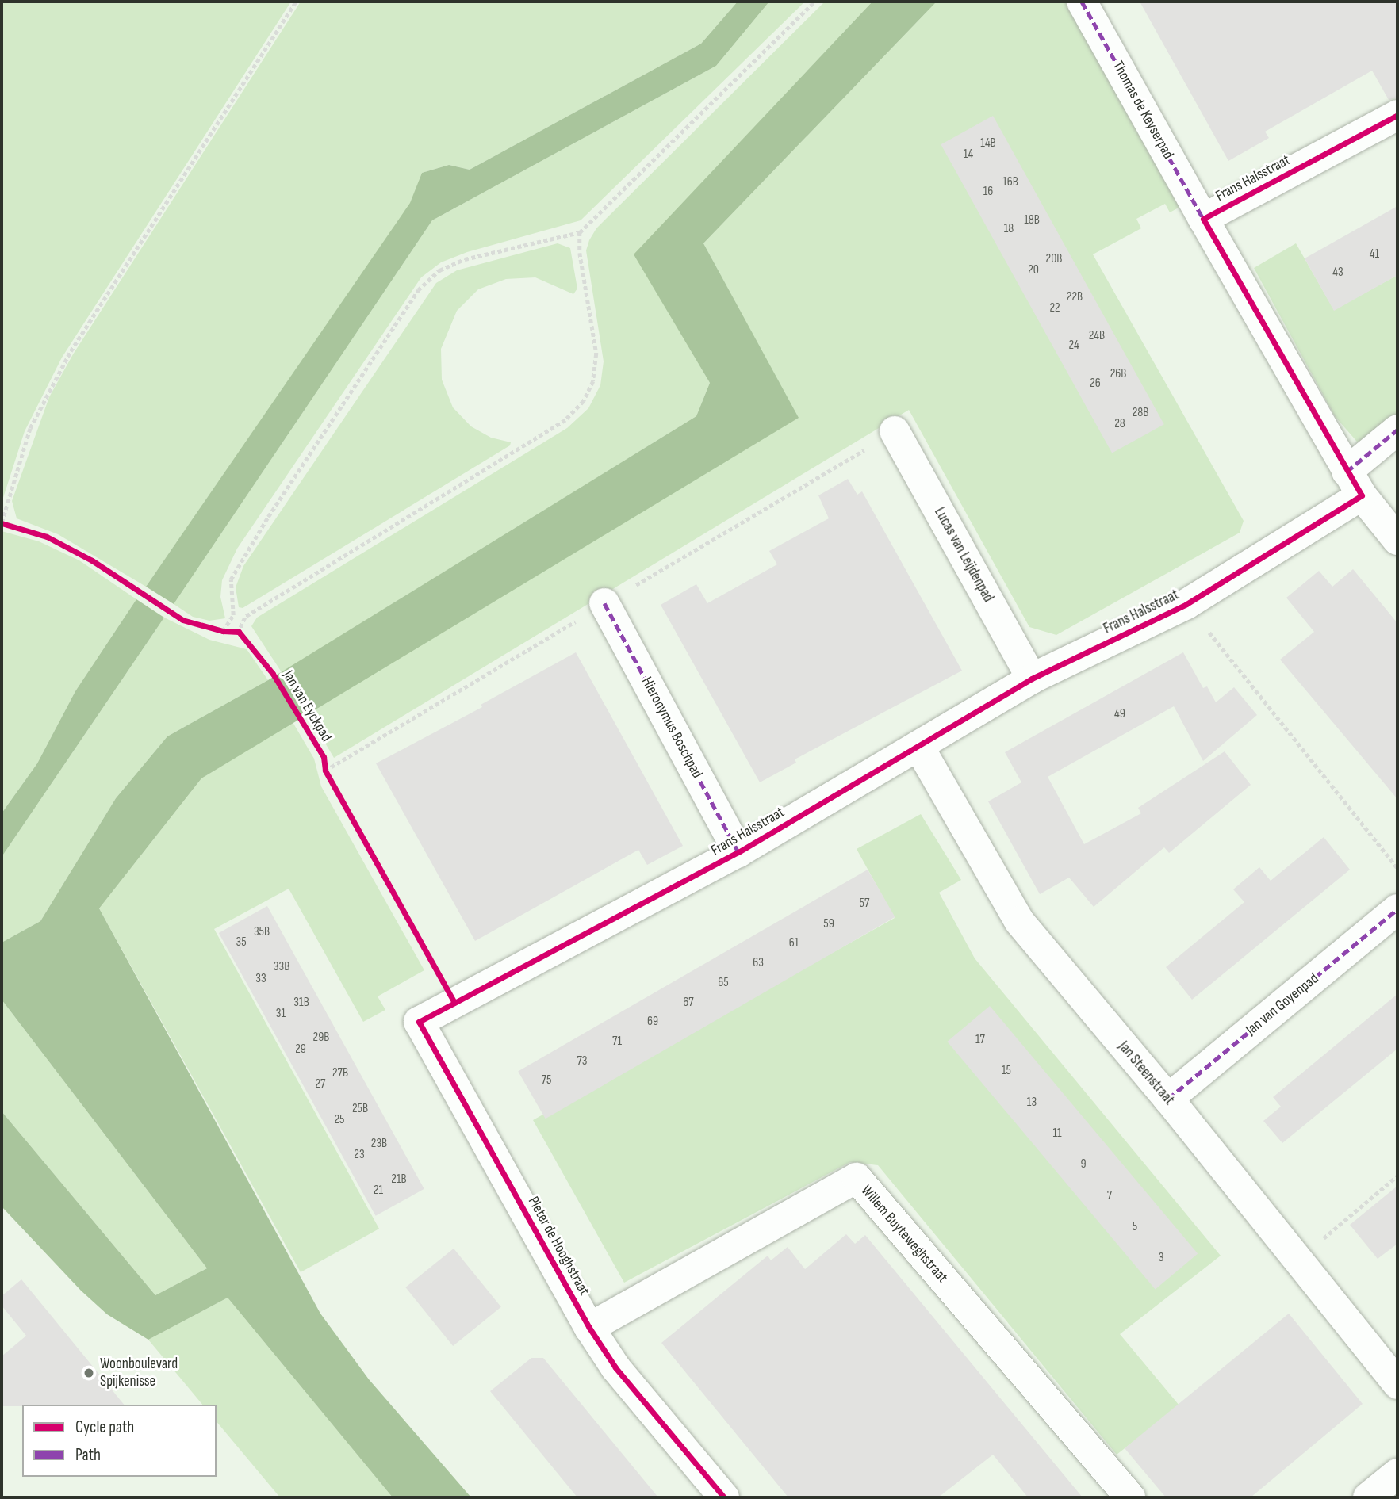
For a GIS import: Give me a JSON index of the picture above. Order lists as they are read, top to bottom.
{
  "streets": {
    "street": [
      "Thomas de Keyserpad",
      "Frans Halsstraat",
      "Lucas van Leijdenpad",
      "Hieronymus Boschpad",
      "Jan van Goyenpad",
      "Jan Steenstraat",
      "Willem Buyteweghstraat",
      "Pieter de Hooghstraat"
    ],
    "cycle path": ["Jan van Eyckpad"]
  },
  "crossings": [
    ["Thomas de Keyserpad", "Frans Halsstraat"],
    ["Frans Halsstraat", "Lucas van Leijdenpad"],
    ["Frans Halsstraat", "Hieronymus Boschpad"],
    ["Frans Halsstraat", "Jan Steenstraat"],
    ["Frans Halsstraat", "Pieter de Hooghstraat"],
    ["Jan van Goyenpad", "Jan Steenstraat"],
    ["Willem Buyteweghstraat", "Pieter de Hooghstraat"]
  ],
  "places": ["Woonboulevard Spijkenisse"],
  "house_numbers": [
    "14B",
    "14",
    "16B",
    "16",
    "18B",
    "18",
    "41",
    "20B",
    "20",
    "43",
    "22B",
    "22",
    "24B",
    "24",
    "26B",
    "26",
    "28B",
    "28",
    "49",
    "57",
    "59",
    "35B",
    "35",
    "61",
    "63",
    "33B",
    "33",
    "65",
    "31B",
    "67",
    "31",
    "69",
    "29B",
    "17",
    "71",
    "29",
    "73",
    "15",
    "27B",
    "75",
    "27",
    "13",
    "25B",
    "25",
    "11",
    "23B",
    "23",
    "9",
    "21B",
    "21",
    "7",
    "5",
    "3"
  ],
  "legend": ["Cycle path", "Path"]
}
